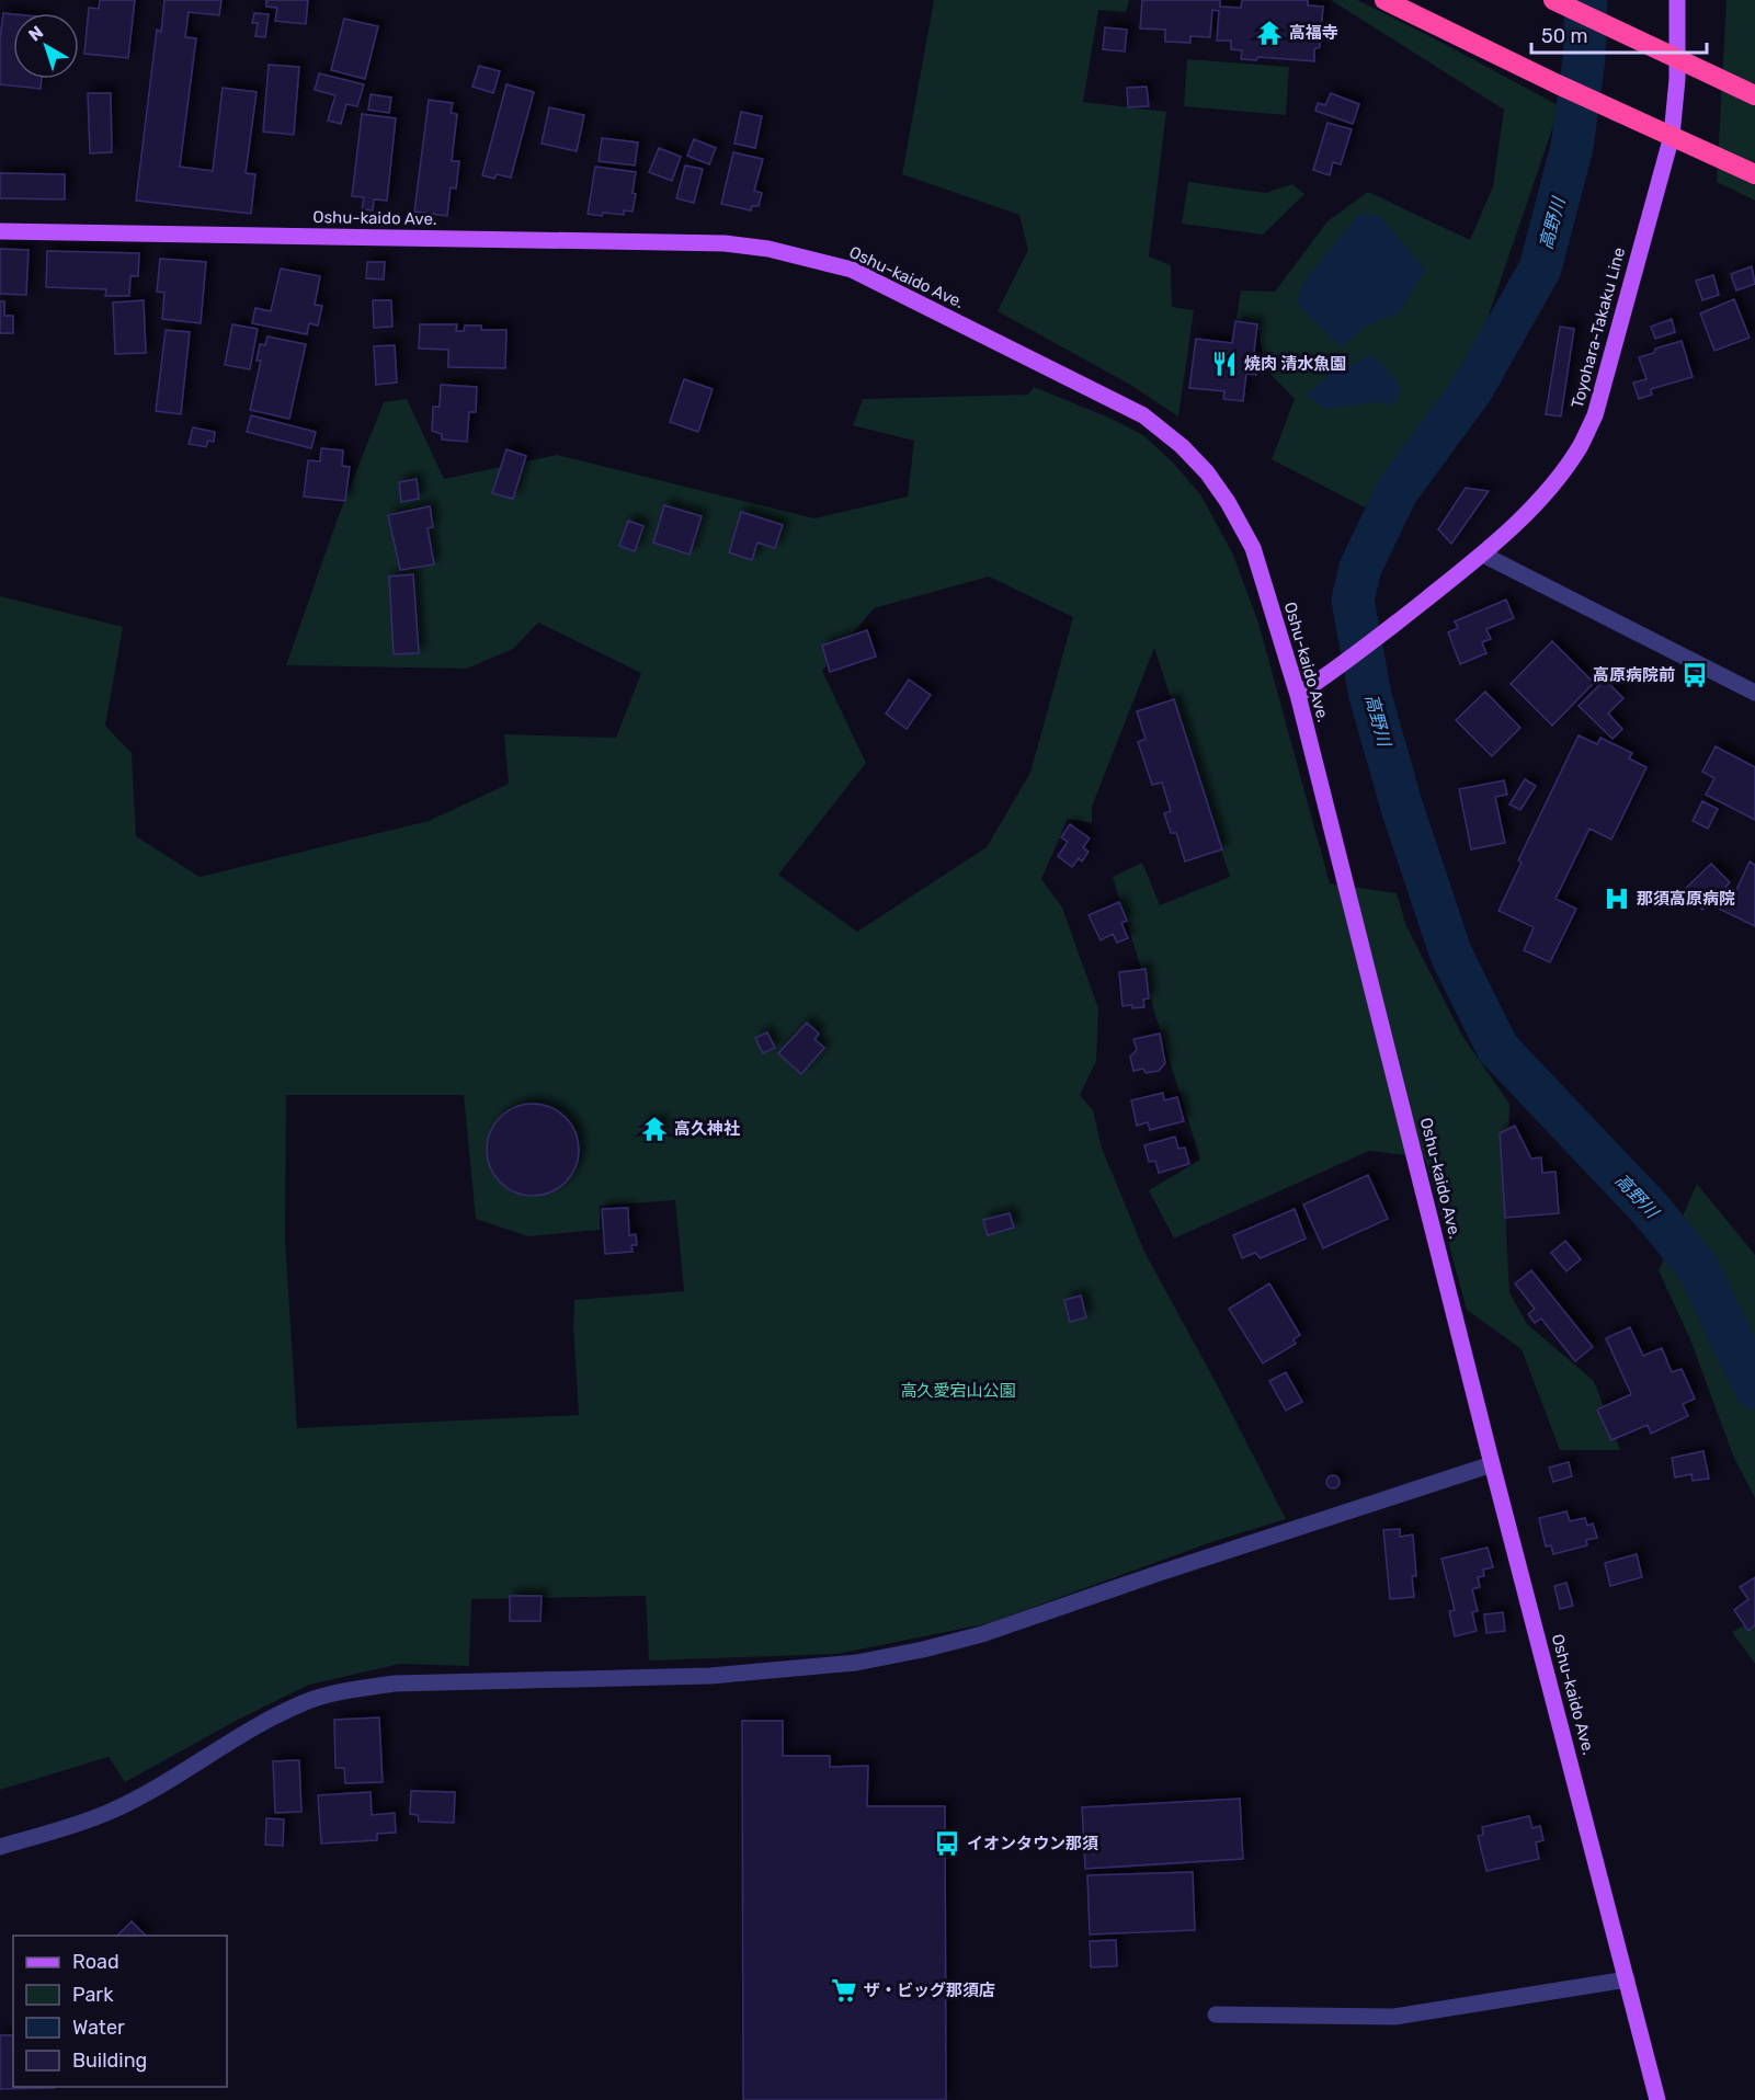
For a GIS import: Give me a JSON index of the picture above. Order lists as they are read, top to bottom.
{
  "streets": {
    "main road": ["Oshu-kaido Ave.", "Toyohara-Takaku Line"]
  },
  "crossings": [
    ["Oshu-kaido Ave.", "Toyohara-Takaku Line"]
  ],
  "water": ["高野川"],
  "parks": ["高久愛宕山公園"],
  "places": {
    "temple": ["高福寺", "高久神社"],
    "restaurant": ["焼肉 清水魚園"],
    "bus stop": ["高原病院前", "イオンタウン那須"],
    "hospital": ["那須高原病院"],
    "supermarket": ["ザ・ビッグ那須店"]
  },
  "legend": [
    "Road",
    "Park",
    "Water",
    "Building"
  ],
  "scale_bar": "50 m",
  "north": "top left"
}
